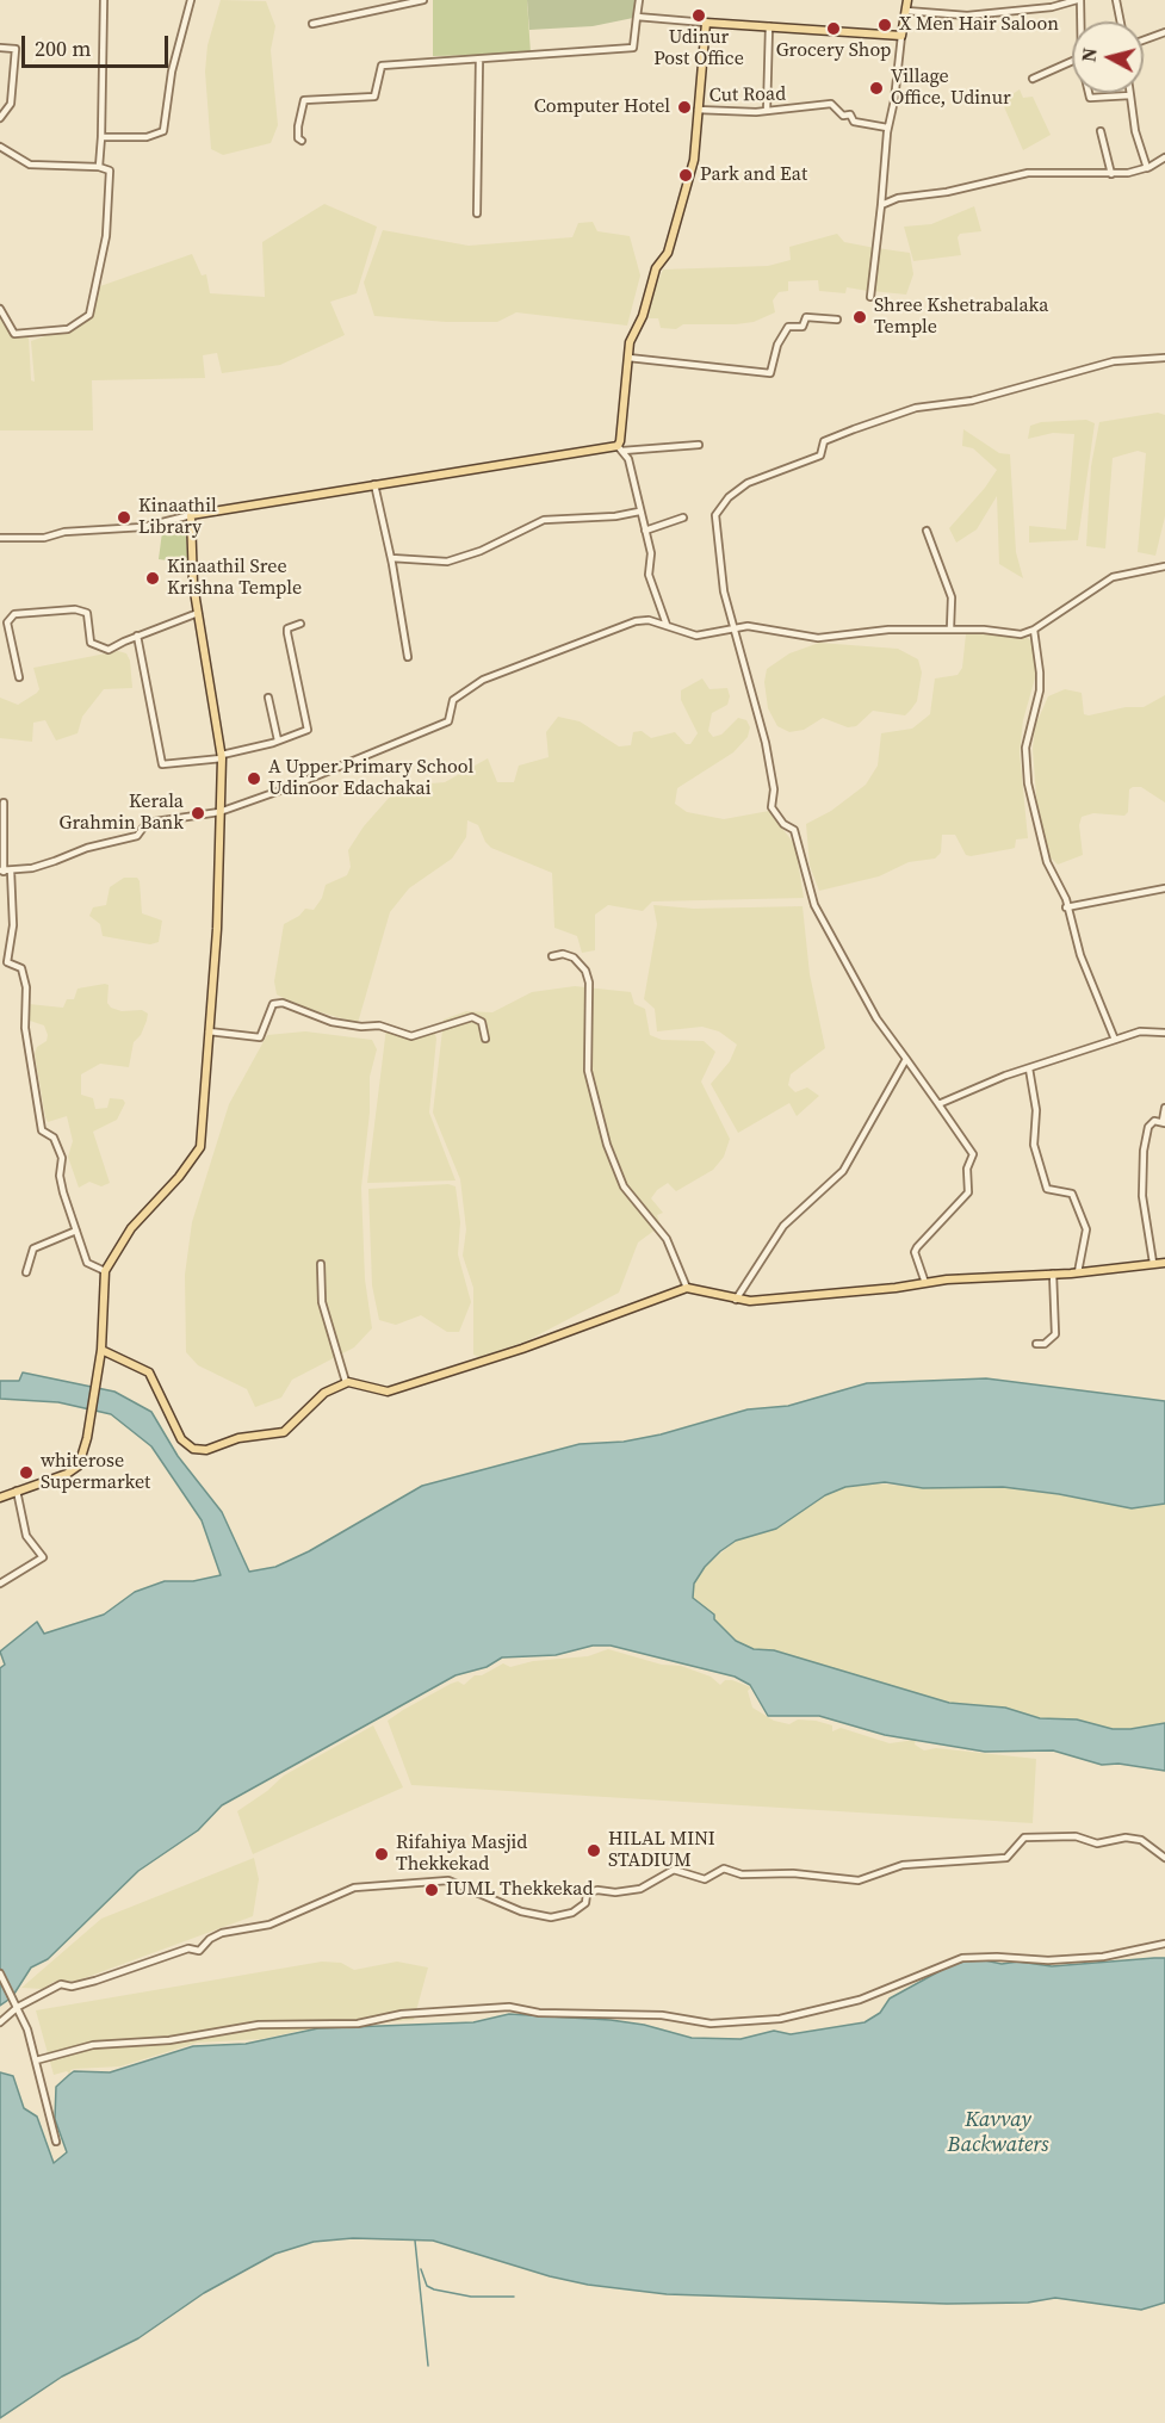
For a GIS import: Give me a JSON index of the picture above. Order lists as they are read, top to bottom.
{
  "streets": {
    "street": ["Cut Road"]
  },
  "water": ["Kavvay Backwaters"],
  "places": [
    "Udinur Post Office",
    "X Men Hair Saloon",
    "Grocery Shop",
    "Village Office, Udinur",
    "Computer Hotel",
    "Park and Eat",
    "Shree Kshetrabalaka Temple",
    "Kinaathil Library",
    "Kinaathil Sree Krishna Temple",
    "A Upper Primary School Udinoor Edachakai",
    "Kerala Grahmin Bank",
    "whiterose Supermarket",
    "HILAL MINI STADIUM",
    "Rifahiya Masjid Thekkekad",
    "IUML Thekkekad"
  ],
  "scale_bar": "200 m",
  "north": "left"
}
